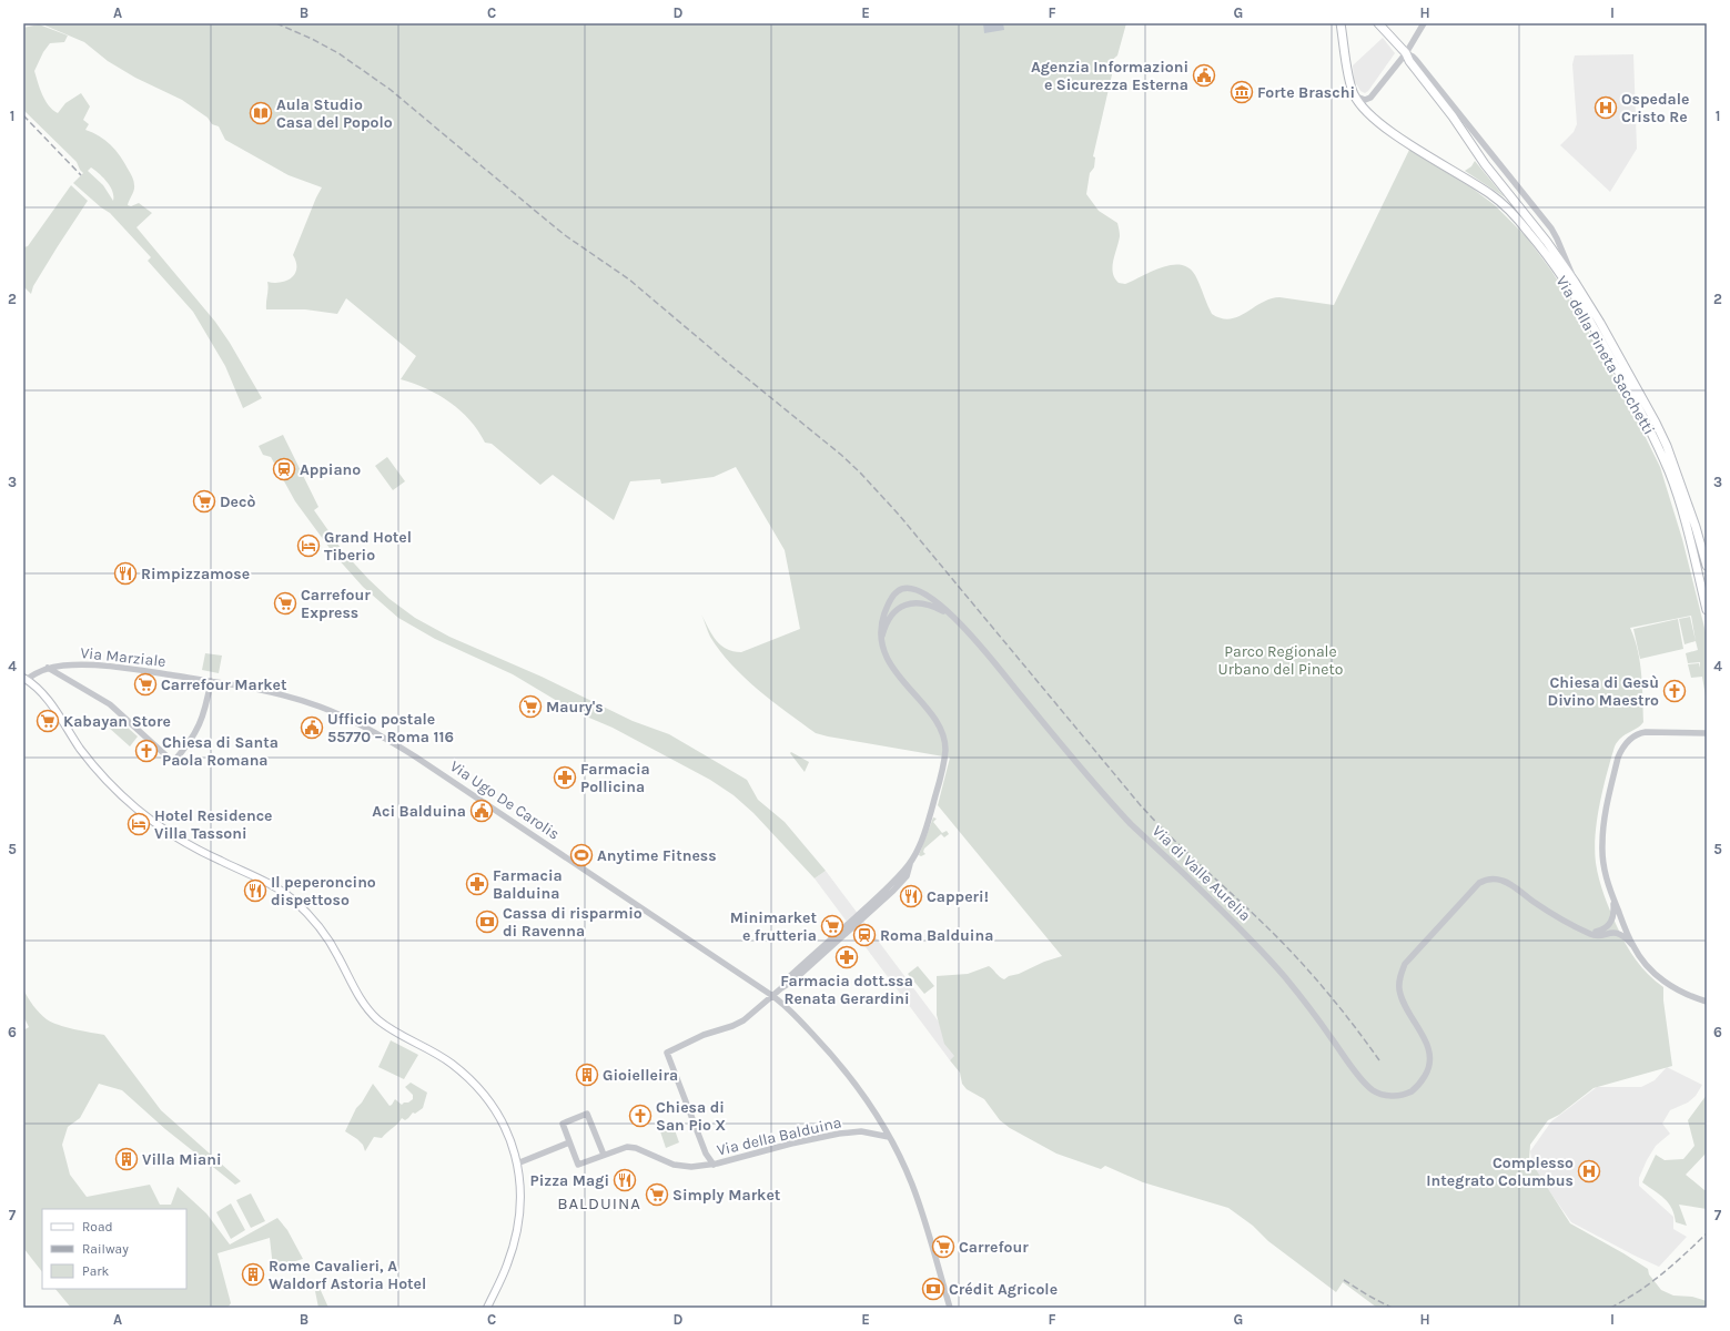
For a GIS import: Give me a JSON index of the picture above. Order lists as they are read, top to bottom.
{
  "streets": {
    "main road": ["Via della Pineta Sacchetti"],
    "street": [
      "Via Marziale",
      "Via Ugo De Carolis",
      "Via di Valle Aurelia",
      "Via della Balduina"
    ]
  },
  "crossings": [
    ["Via Marziale", "Via Ugo De Carolis"],
    ["Via Ugo De Carolis", "Via della Balduina"]
  ],
  "districts": ["BALDUINA"],
  "parks": ["Parco Regionale Urbano del Pineto"],
  "places": {
    "public building": ["Agenzia Informazioni e Sicurezza Esterna", "Ufficio postale 55770 – Roma 116", "Aci Balduina"],
    "museum": ["Forte Braschi"],
    "hospital": ["Ospedale Cristo Re", "Complesso Integrato Columbus"],
    "library": ["Aula Studio Casa del Popolo"],
    "station": ["Appiano", "Roma Balduina"],
    "supermarket": [
      "Decò",
      "Carrefour Express",
      "Carrefour Market",
      "Maury's",
      "Kabayan Store",
      "Minimarket e frutteria",
      "Simply Market",
      "Carrefour"
    ],
    "hotel": ["Grand Hotel Tiberio", "Hotel Residence Villa Tassoni"],
    "restaurant": [
      "Rimpizzamose",
      "Il peperoncino dispettoso",
      "Capperi!",
      "Pizza Magi"
    ],
    "church": ["Chiesa di Gesù Divino Maestro", "Chiesa di Santa Paola Romana", "Chiesa di San Pio X"],
    "pharmacy": ["Farmacia Pollicina", "Farmacia Balduina", "Farmacia dott.ssa Renata Gerardini"],
    "sports": ["Anytime Fitness"],
    "bank": ["Cassa di risparmio di Ravenna", "Crédit Agricole"],
    "building": ["Gioielleira", "Villa Miani", "Rome Cavalieri, A Waldorf Astoria Hotel"]
  },
  "legend": ["Road", "Railway", "Park"],
  "grid": {
    "columns": [
      "A",
      "B",
      "C",
      "D",
      "E",
      "F",
      "G",
      "H",
      "I"
    ],
    "rows": [
      "1",
      "2",
      "3",
      "4",
      "5",
      "6",
      "7"
    ]
  }
}
